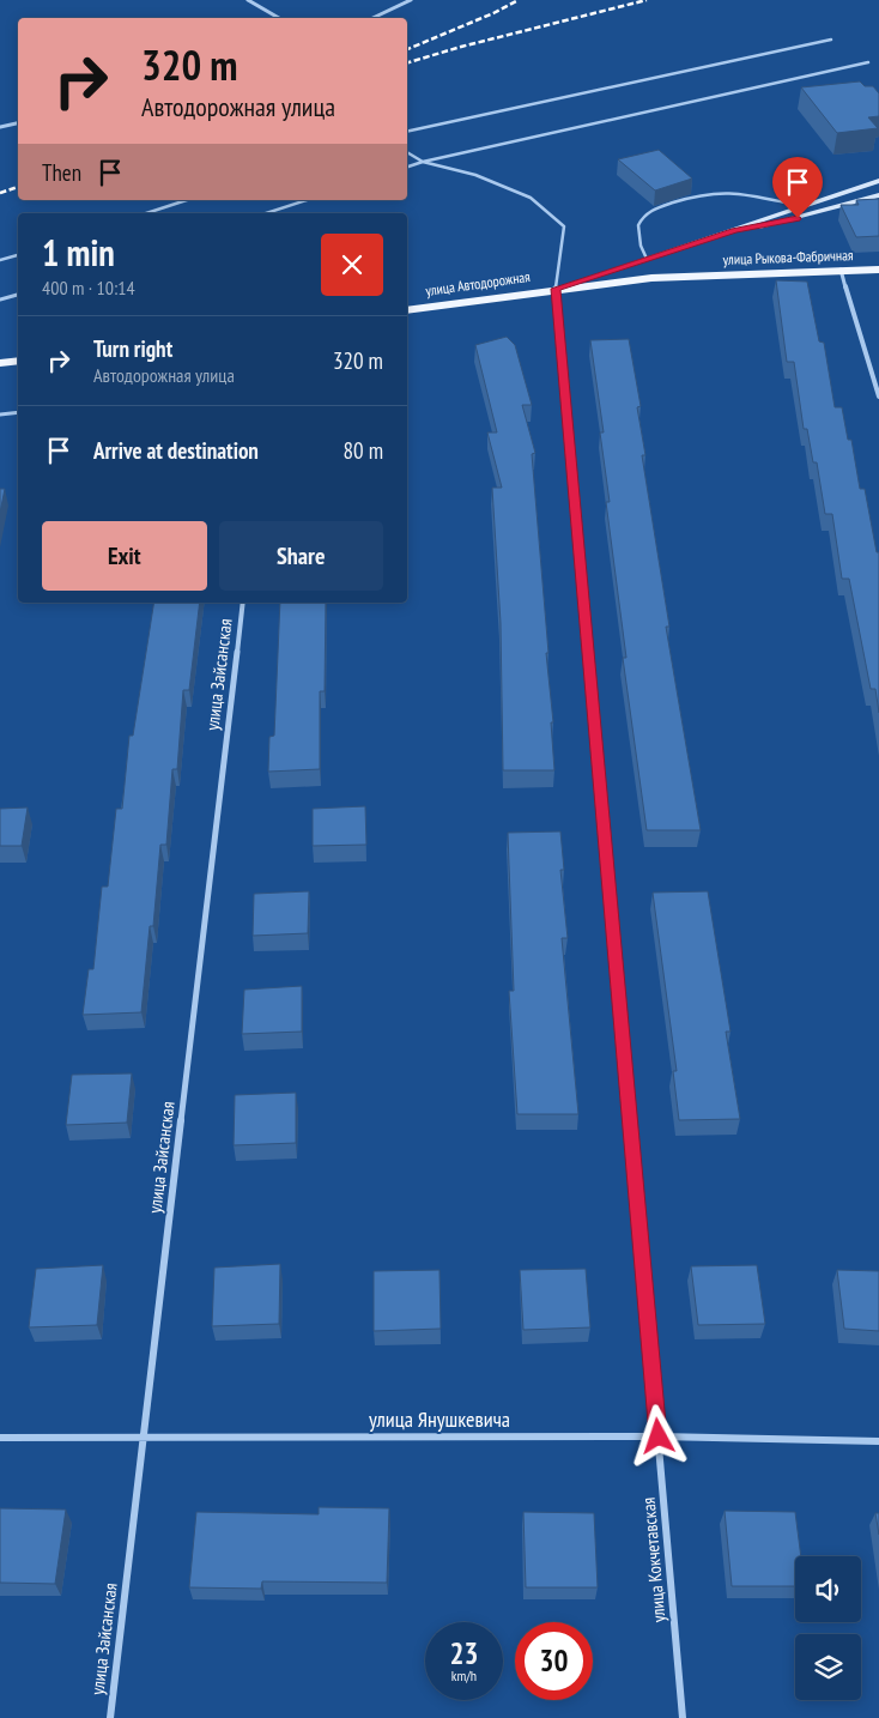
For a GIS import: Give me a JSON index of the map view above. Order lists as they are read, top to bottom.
{
  "streets": {
    "main road": ["улица Рыкова-Фабричная", "улица Автодорожная"],
    "street": ["улица Зайсанская", "улица Янушкевича", "улица Кокчетавская"]
  },
  "crossings": [
    ["улица Рыкова-Фабричная", "улица Автодорожная"],
    ["улица Рыкова-Фабричная", "улица Кокчетавская"],
    ["улица Автодорожная", "улица Кокчетавская"],
    ["улица Зайсанская", "улица Янушкевича"],
    ["улица Янушкевича", "улица Кокчетавская"]
  ],
  "page": {
    "turn": ["320 m", "Автодорожная улица"],
    "then": "Then",
    "heading": ["1 min", "400 m · 10:14"],
    "list": [
      {
        "name": "Turn right",
        "note": "Автодорожная улица",
        "value": "320 m"
      },
      {
        "name": "Arrive at destination",
        "value": "80 m"
      }
    ],
    "buttons": ["Exit", "Share"],
    "speed": "23 km/h",
    "limit": "30"
  }
}
